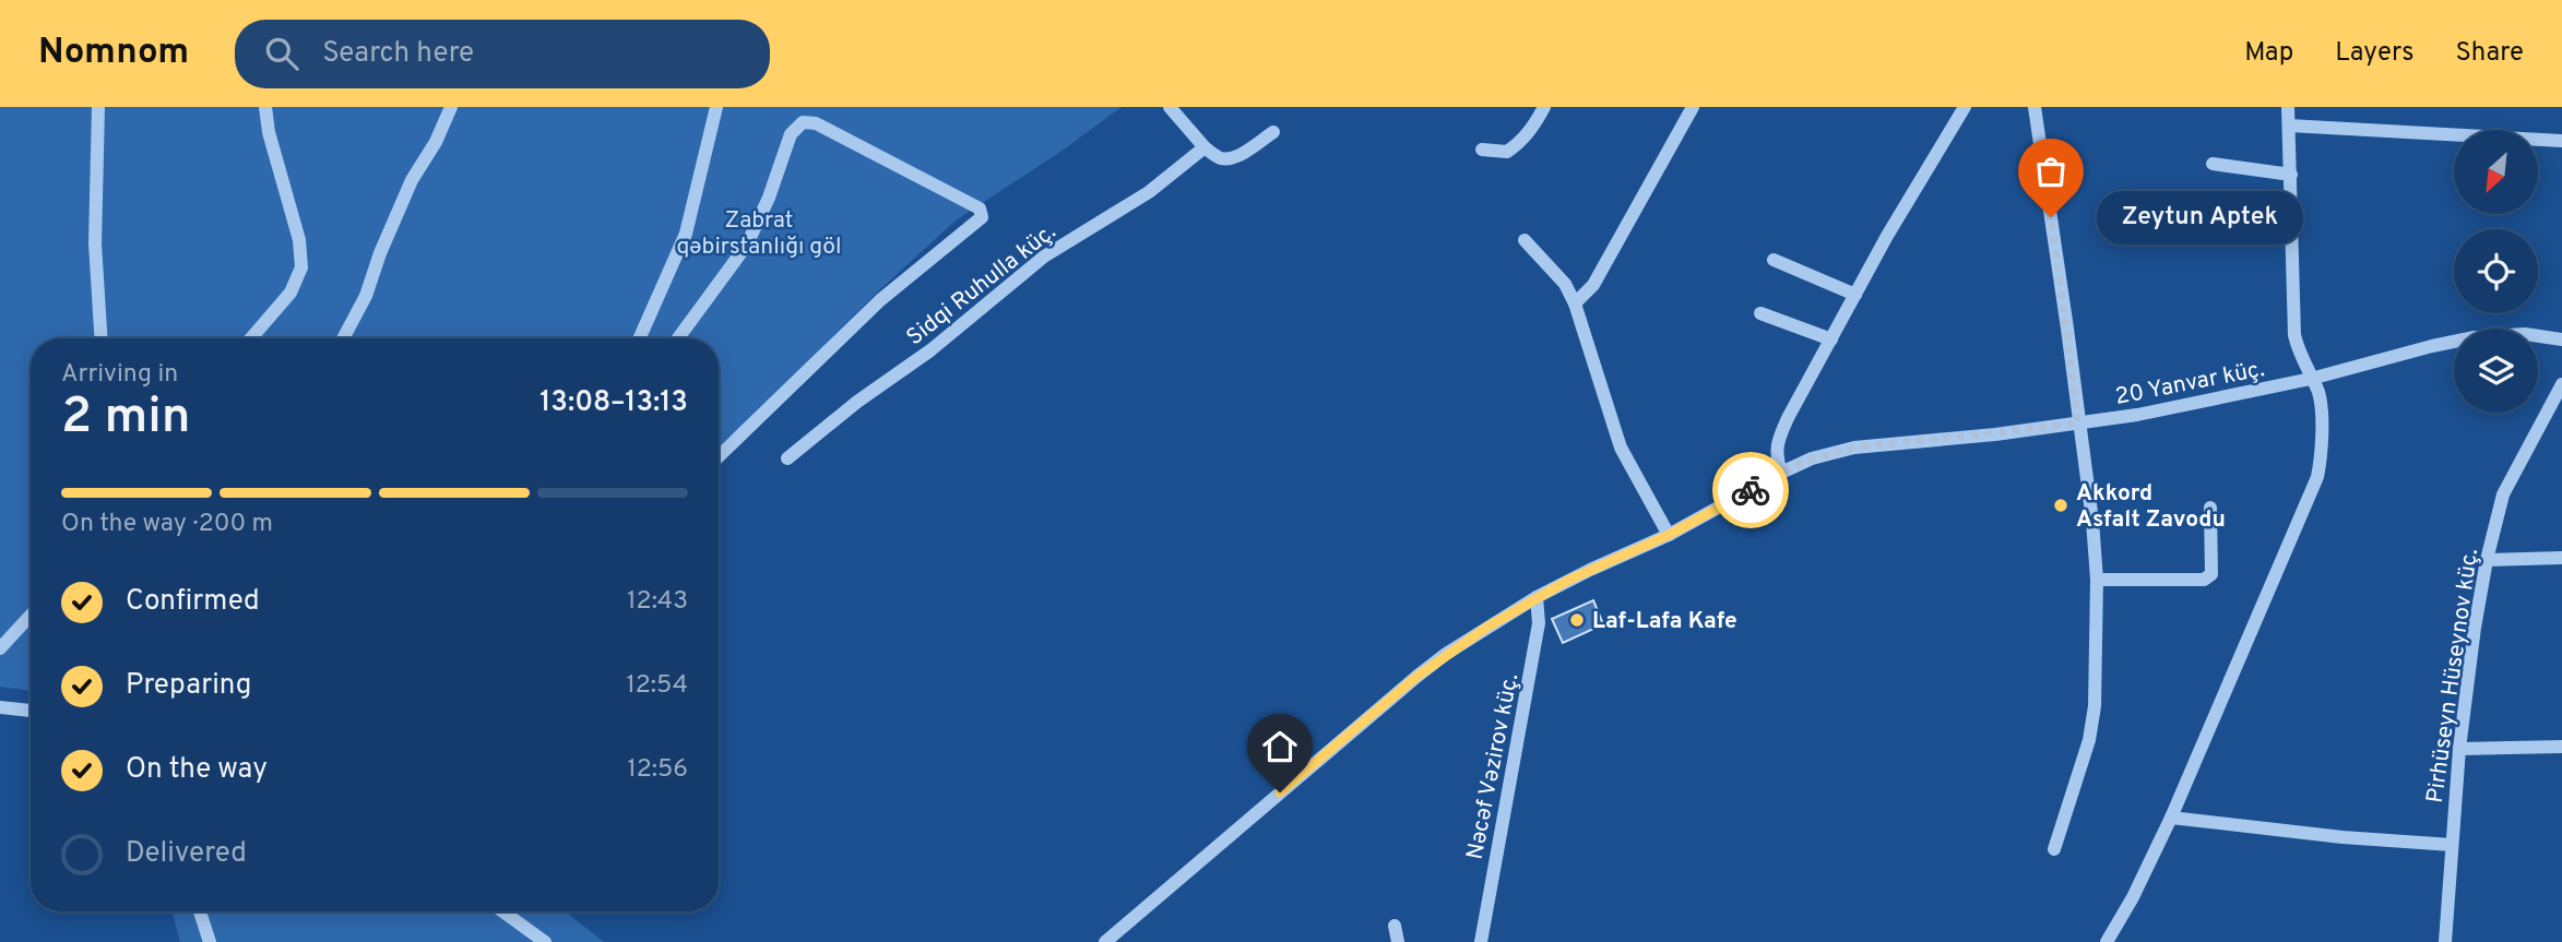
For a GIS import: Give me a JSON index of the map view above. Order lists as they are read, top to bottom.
{
  "streets": {
    "street": [
      "Sidqi Ruhulla küç.",
      "20 Yanvar küç.",
      "Pirhüseyn Hüseynov küç.",
      "Nəcəf Vəzirov küç."
    ]
  },
  "crossings": [
    ["20 Yanvar küç.", "Nəcəf Vəzirov küç."]
  ],
  "parks": ["Zabrat qəbirstanlığı göl"],
  "places": ["Zeytun Aptek", "Akkord Asfalt Zavodu", "Laf-Lafa Kafe"],
  "north": "bottom left",
  "page": {
    "header": "Nomnom",
    "search": "Search here",
    "nav": ["Map", "Layers", "Share"],
    "bubble": "Zeytun Aptek",
    "heading": ["2 min", "Arriving in", "13:08–13:13"],
    "bar": "On the way · 200 m",
    "list": [
      ["Confirmed", "12:43"],
      ["Preparing", "12:54"],
      ["On the way", "12:56"],
      "Delivered"
    ]
  }
}
